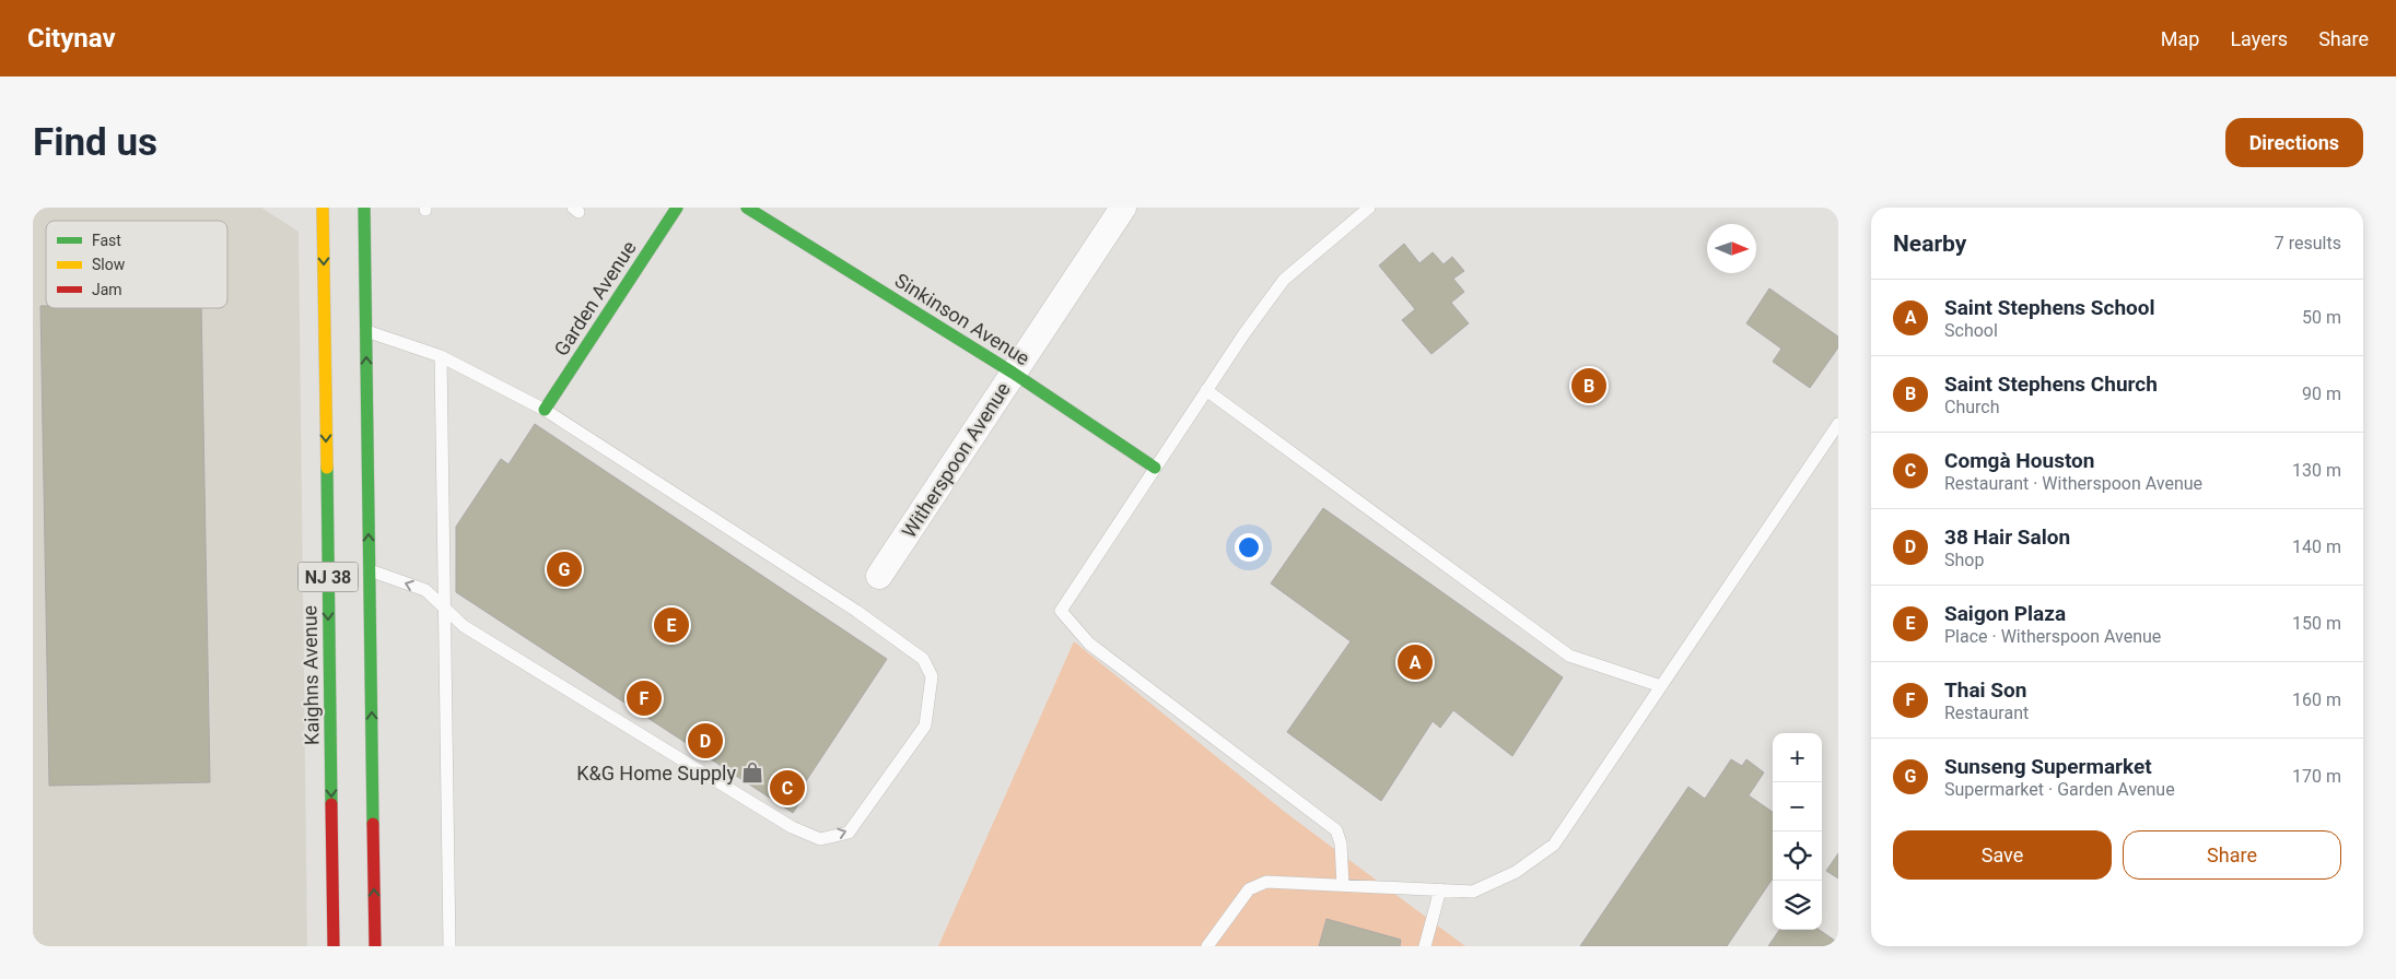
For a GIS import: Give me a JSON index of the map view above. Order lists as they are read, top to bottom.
{
  "streets": {
    "main road": [
      "Garden Avenue",
      "Sinkinson Avenue",
      "NJ 38",
      "Kaighns Avenue"
    ],
    "street": ["Witherspoon Avenue"]
  },
  "crossings": [
    ["Sinkinson Avenue", "Witherspoon Avenue"]
  ],
  "places": {
    "shop": ["K&G Home Supply"]
  },
  "legend": ["Fast", "Slow", "Jam"],
  "north": "right",
  "page": {
    "header": "Citynav",
    "nav": ["Map", "Layers", "Share"],
    "buttons": [
      "Directions",
      ["Save", "Share"]
    ],
    "title": "Find us",
    "heading": ["Nearby", "7 results"],
    "list": [
      {
        "mark": "A",
        "name": "Saint Stephens School",
        "note": "School",
        "value": "50 m"
      },
      {
        "mark": "B",
        "name": "Saint Stephens Church",
        "note": "Church",
        "value": "90 m"
      },
      {
        "mark": "C",
        "name": "Comgà Houston",
        "note": "Restaurant · Witherspoon Avenue",
        "value": "130 m"
      },
      {
        "mark": "D",
        "name": "38 Hair Salon",
        "note": "Shop",
        "value": "140 m"
      },
      {
        "mark": "E",
        "name": "Saigon Plaza",
        "note": "Place · Witherspoon Avenue",
        "value": "150 m"
      },
      {
        "mark": "F",
        "name": "Thai Son",
        "note": "Restaurant",
        "value": "160 m"
      },
      {
        "mark": "G",
        "name": "Sunseng Supermarket",
        "note": "Supermarket · Garden Avenue",
        "value": "170 m"
      }
    ],
    "pins": [
      "B",
      "G",
      "E",
      "A",
      "F",
      "D",
      "C"
    ],
    "map_buttons": ["+", "−"]
  }
}
